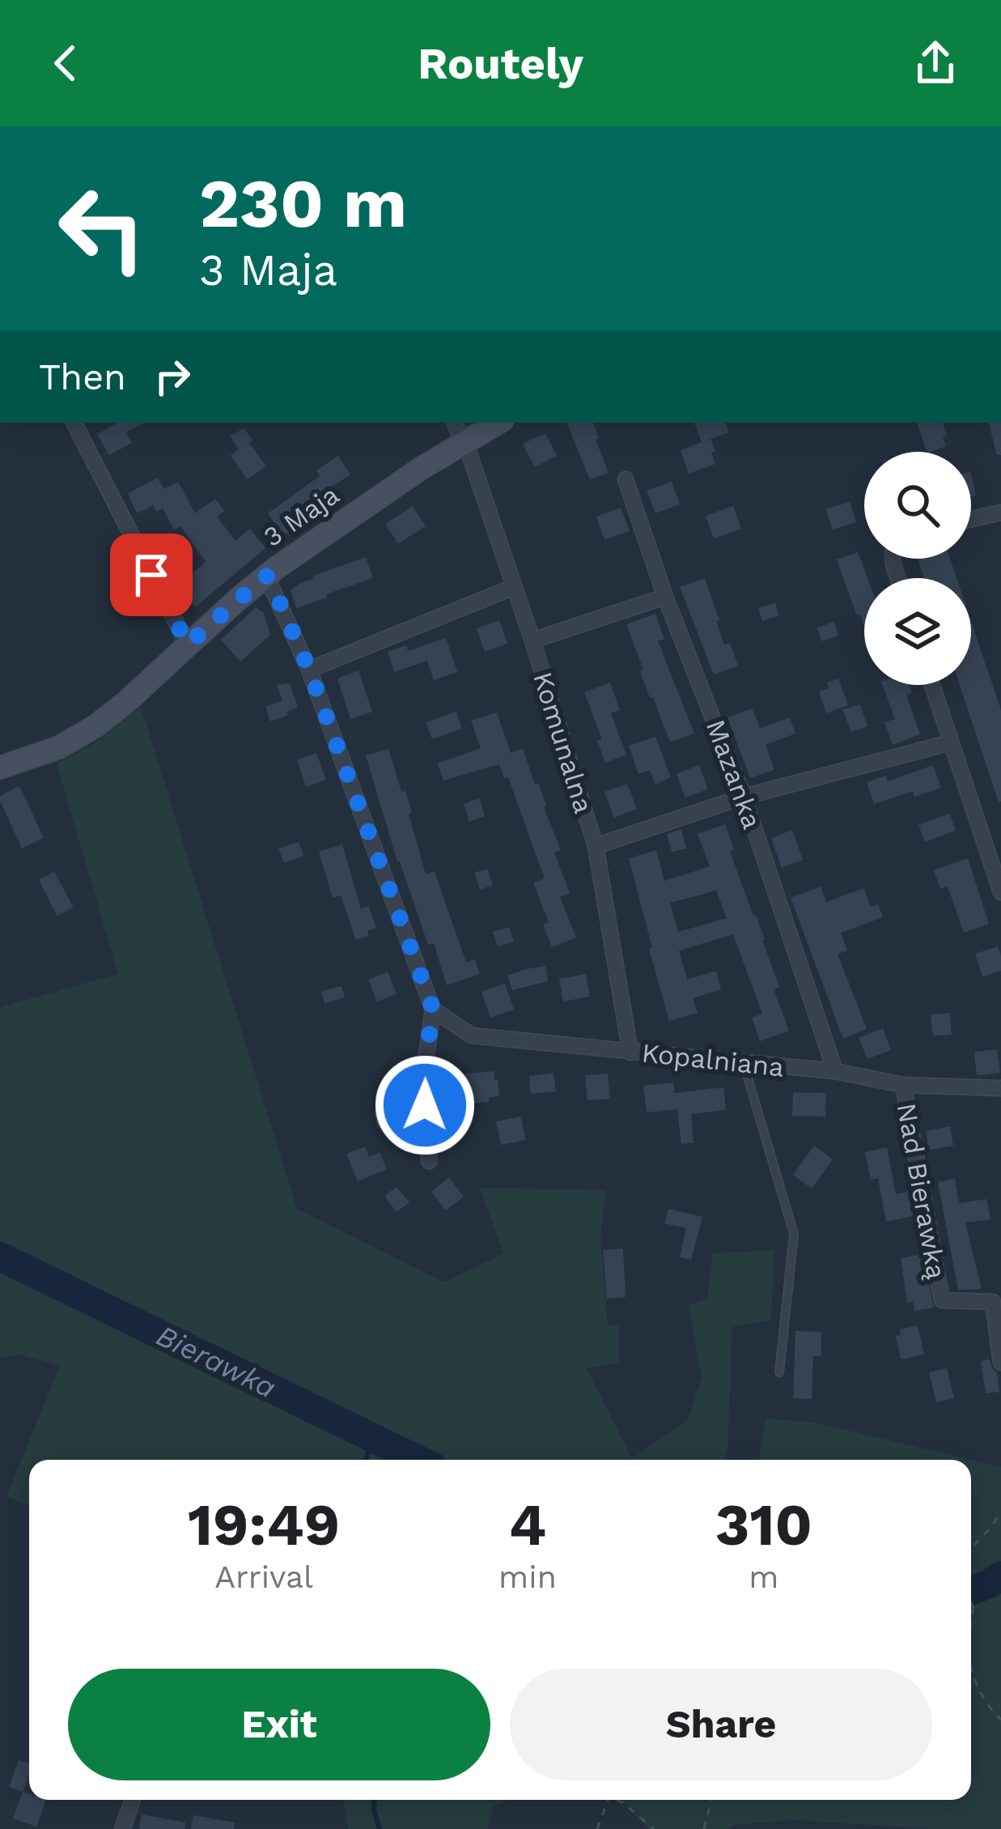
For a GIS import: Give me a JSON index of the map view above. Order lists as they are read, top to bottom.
{
  "streets": {
    "main road": ["3 Maja"],
    "street": [
      "Komunalna",
      "Mazanka",
      "Kopalniana",
      "Nad Bierawką"
    ]
  },
  "crossings": [
    ["3 Maja", "Komunalna"],
    ["Komunalna", "Kopalniana"],
    ["Mazanka", "Kopalniana"],
    ["Kopalniana", "Nad Bierawką"]
  ],
  "water": ["Bierawka"],
  "page": {
    "header": "Routely",
    "turn": ["230 m", "3 Maja"],
    "then": "Then",
    "eta": [
      "19:49",
      "Arrival",
      "4",
      "min",
      "310",
      "m"
    ],
    "buttons": ["Exit", "Share"]
  }
}
